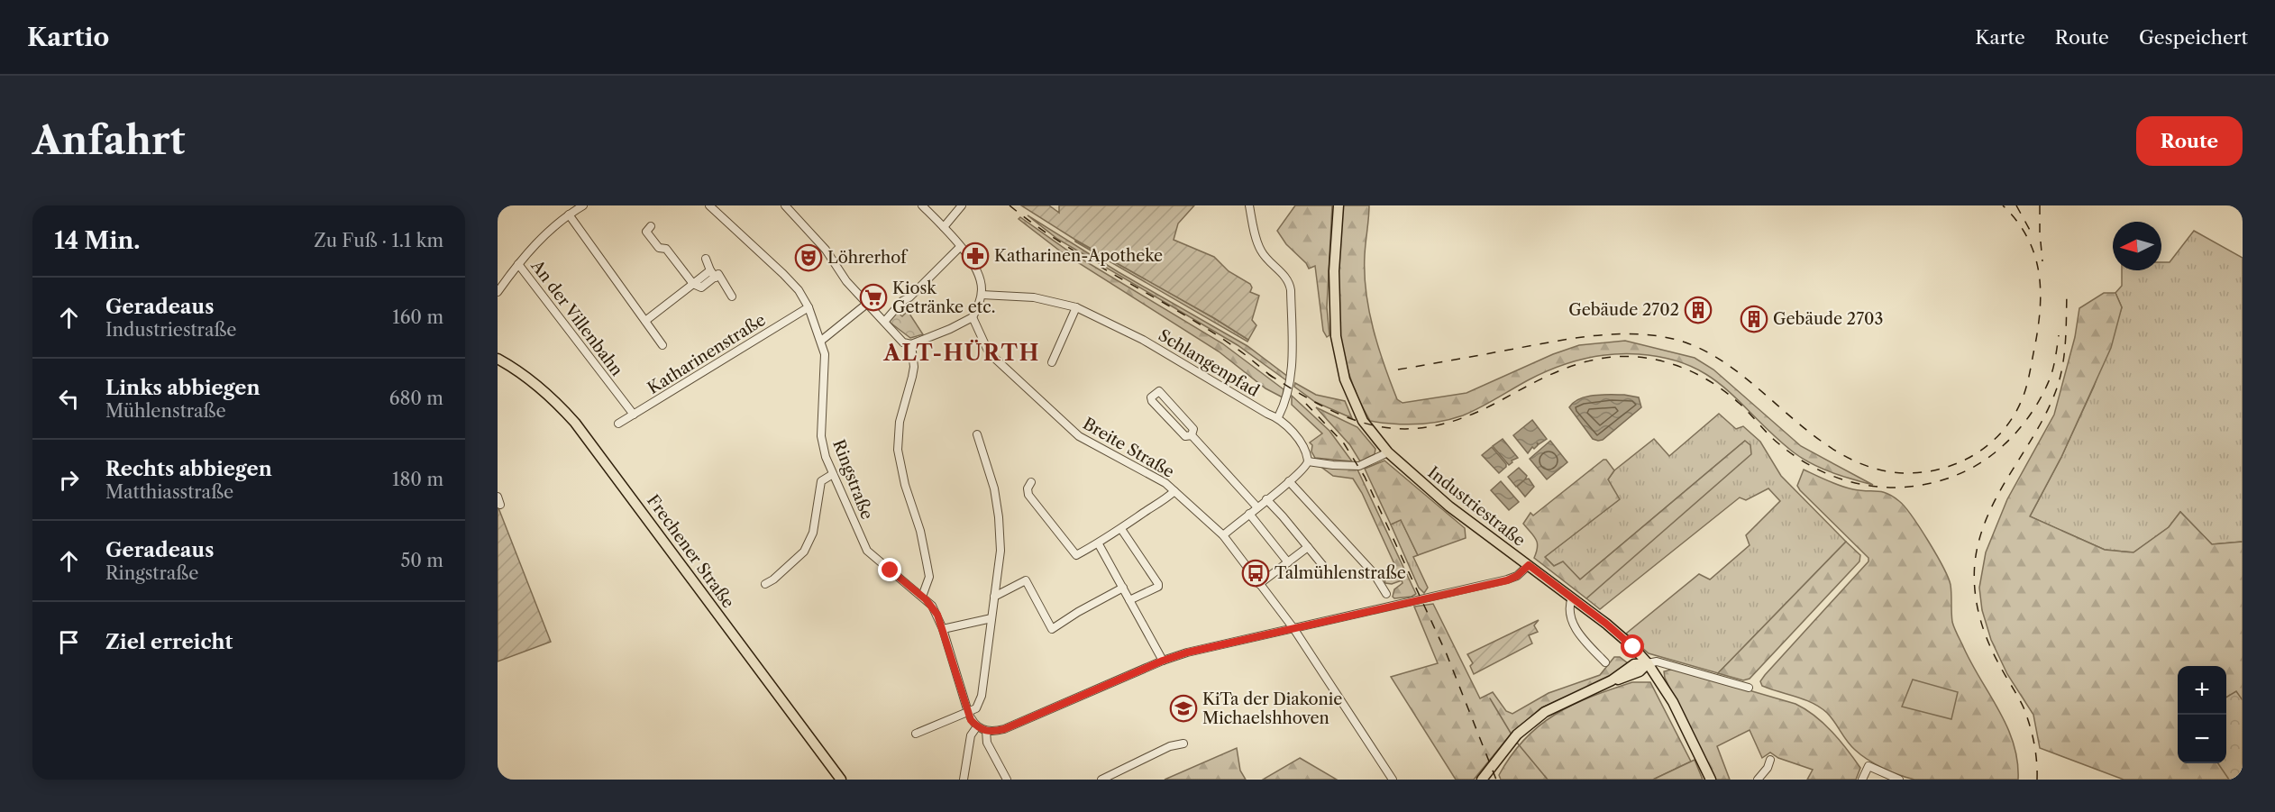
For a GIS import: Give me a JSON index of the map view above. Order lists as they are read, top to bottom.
{
  "streets": {
    "main road": ["Industriestraße", "Frechener Straße"],
    "street": [
      "An der Villenbahn",
      "Katharinenstraße",
      "Schlangenpfad",
      "Breite Straße",
      "Ringstraße"
    ]
  },
  "crossings": [
    ["An der Villenbahn", "Katharinenstraße"],
    ["Katharinenstraße", "Ringstraße"]
  ],
  "districts": ["ALT-HÜRTH"],
  "places": {
    "pharmacy": ["Katharinen-Apotheke"],
    "theatre": ["Löhrerhof"],
    "supermarket": ["Kiosk Getränke etc."],
    "building": ["Gebäude 2702", "Gebäude 2703"],
    "bus stop": ["Talmühlenstraße"],
    "school or university": ["KiTa der Diakonie Michaelshhoven"]
  },
  "north": "left",
  "page": {
    "header": "Kartio",
    "nav": ["Karte", "Route", "Gespeichert"],
    "buttons": "Route",
    "title": "Anfahrt",
    "heading": ["14 Min.", "Zu Fuß · 1.1 km"],
    "list": [
      ["Geradeaus", "Industriestraße", "160 m"],
      ["Links abbiegen", "Mühlenstraße", "680 m"],
      ["Rechts abbiegen", "Matthiasstraße", "180 m"],
      ["Geradeaus", "Ringstraße", "50 m"],
      "Ziel erreicht"
    ],
    "map_buttons": ["+", "−"]
  }
}
